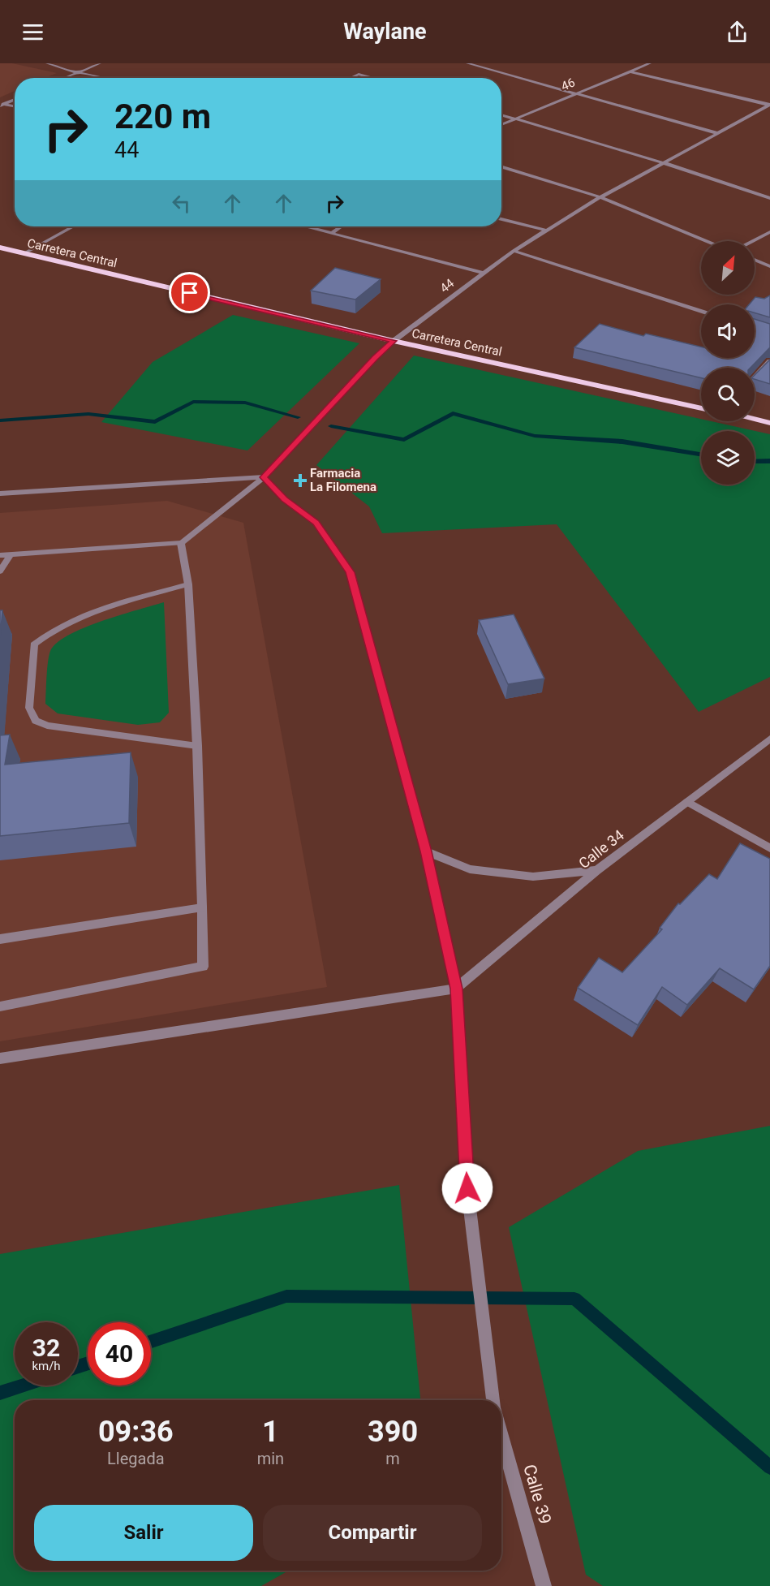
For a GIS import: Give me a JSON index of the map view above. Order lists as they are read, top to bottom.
{
  "streets": {
    "highway": ["Carretera Central"],
    "street": [
      "46",
      "44",
      "Calle 34",
      "Calle 39"
    ]
  },
  "crossings": [
    ["Carretera Central", "44"],
    ["44", "Calle 39"],
    ["Calle 34", "Calle 39"]
  ],
  "places": {
    "health": ["Farmacia La Filomena"]
  },
  "north": "top right",
  "page": {
    "header": "Waylane",
    "turn": ["220 m", "44"],
    "speed": "32 km/h",
    "limit": "40",
    "eta": [
      "09:36",
      "Llegada",
      "1",
      "min",
      "390",
      "m"
    ],
    "buttons": ["Salir", "Compartir"]
  }
}
